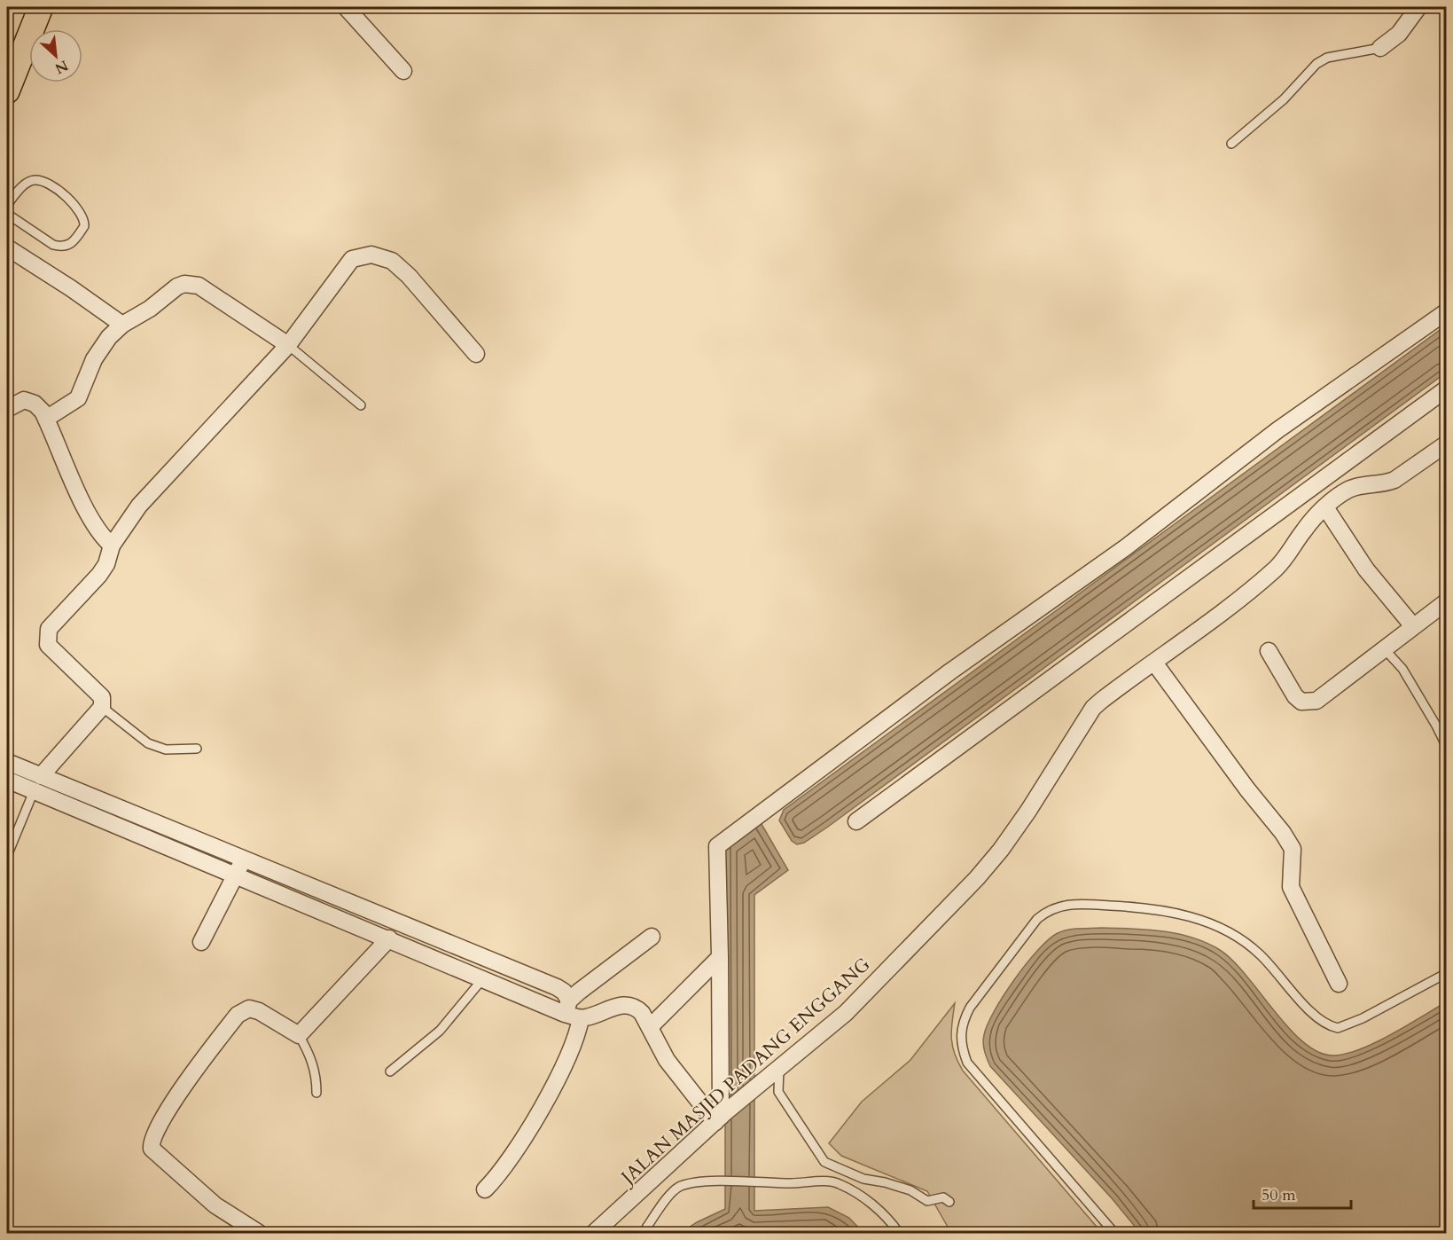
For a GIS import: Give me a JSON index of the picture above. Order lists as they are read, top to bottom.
{
  "streets": {
    "street": ["JALAN MASJID PADANG ENGGANG"]
  },
  "scale_bar": "50 m",
  "north": "bottom right"
}
